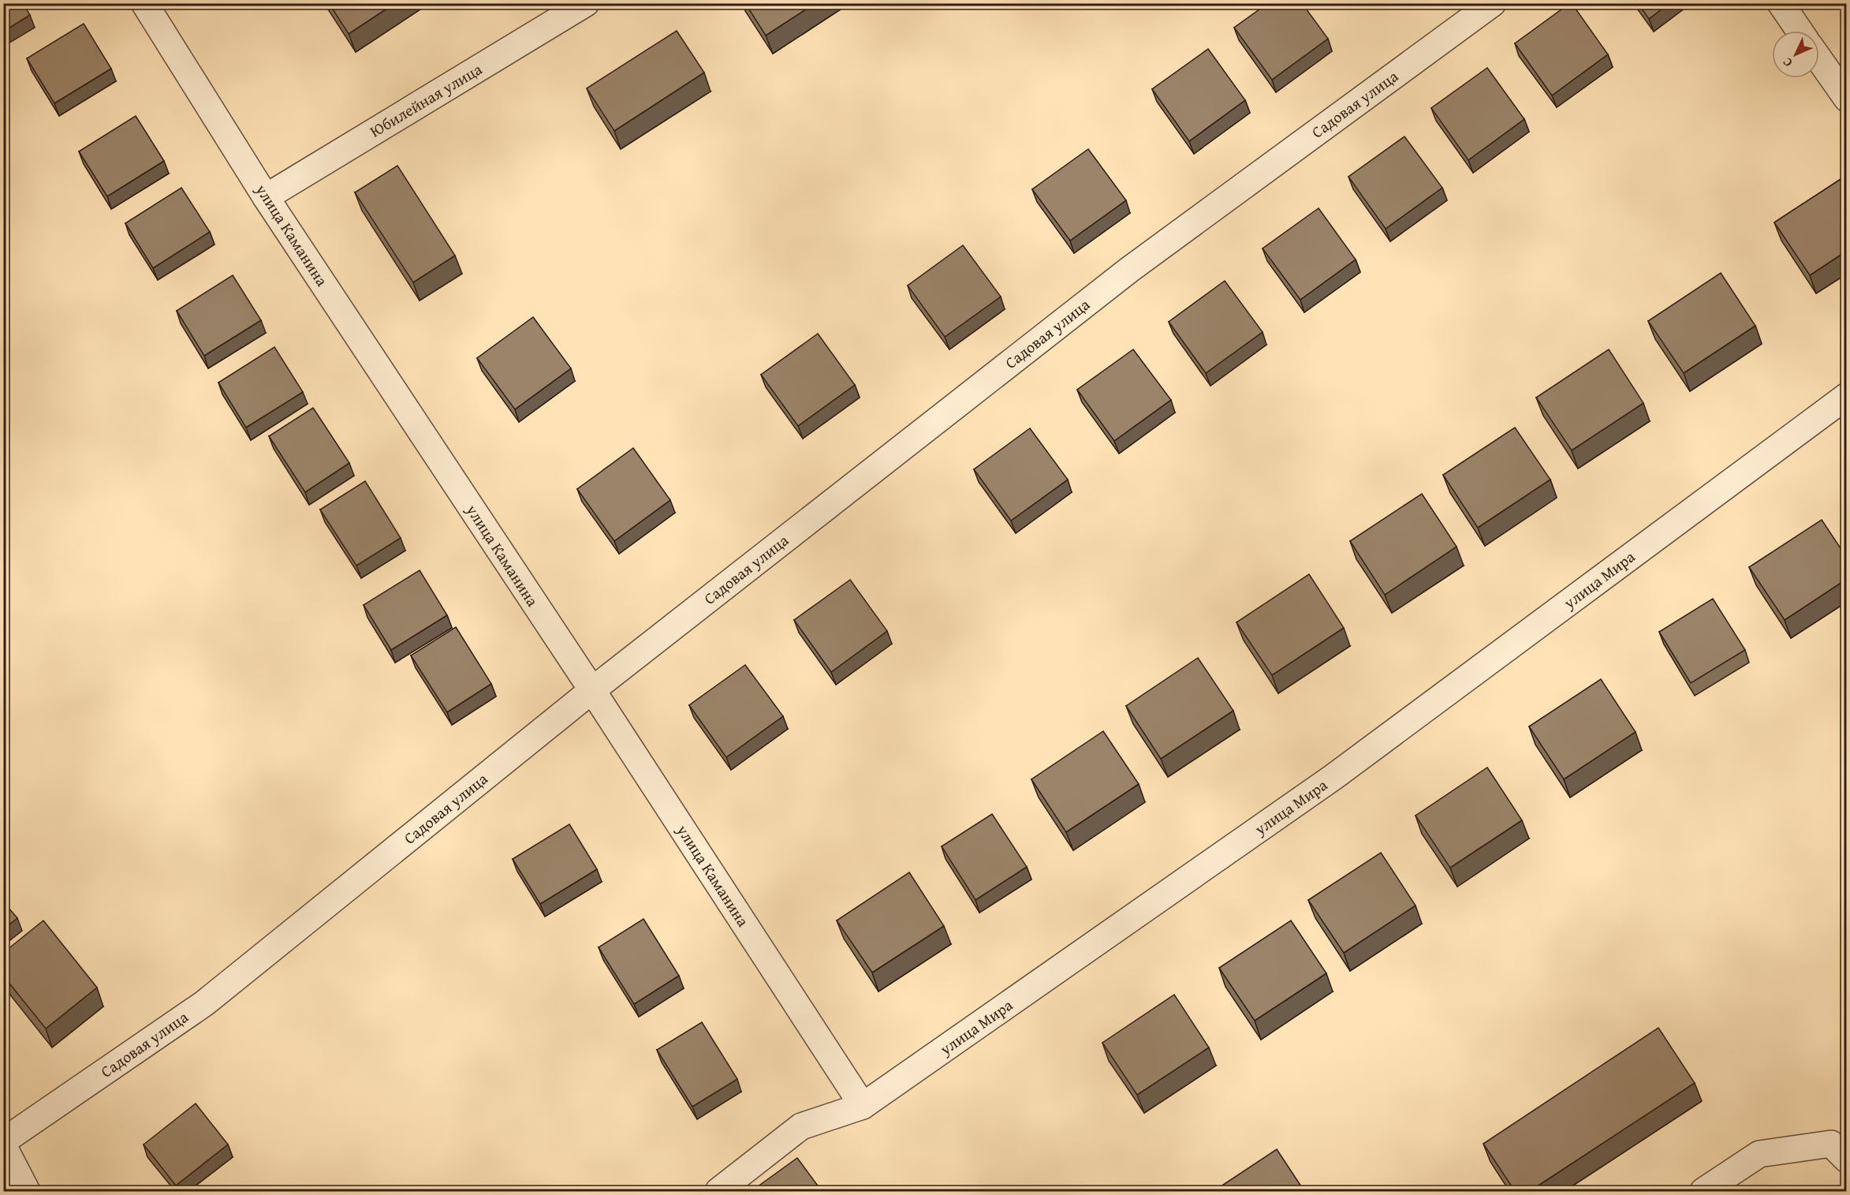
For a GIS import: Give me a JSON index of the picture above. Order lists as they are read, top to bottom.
{
  "streets": {
    "street": [
      "Юбилейная улица",
      "Садовая улица",
      "улица Каманина",
      "улица Мира"
    ]
  },
  "crossings": [
    ["Юбилейная улица", "улица Каманина"],
    ["Садовая улица", "улица Каманина"],
    ["улица Каманина", "улица Мира"]
  ],
  "north": "bottom left"
}
